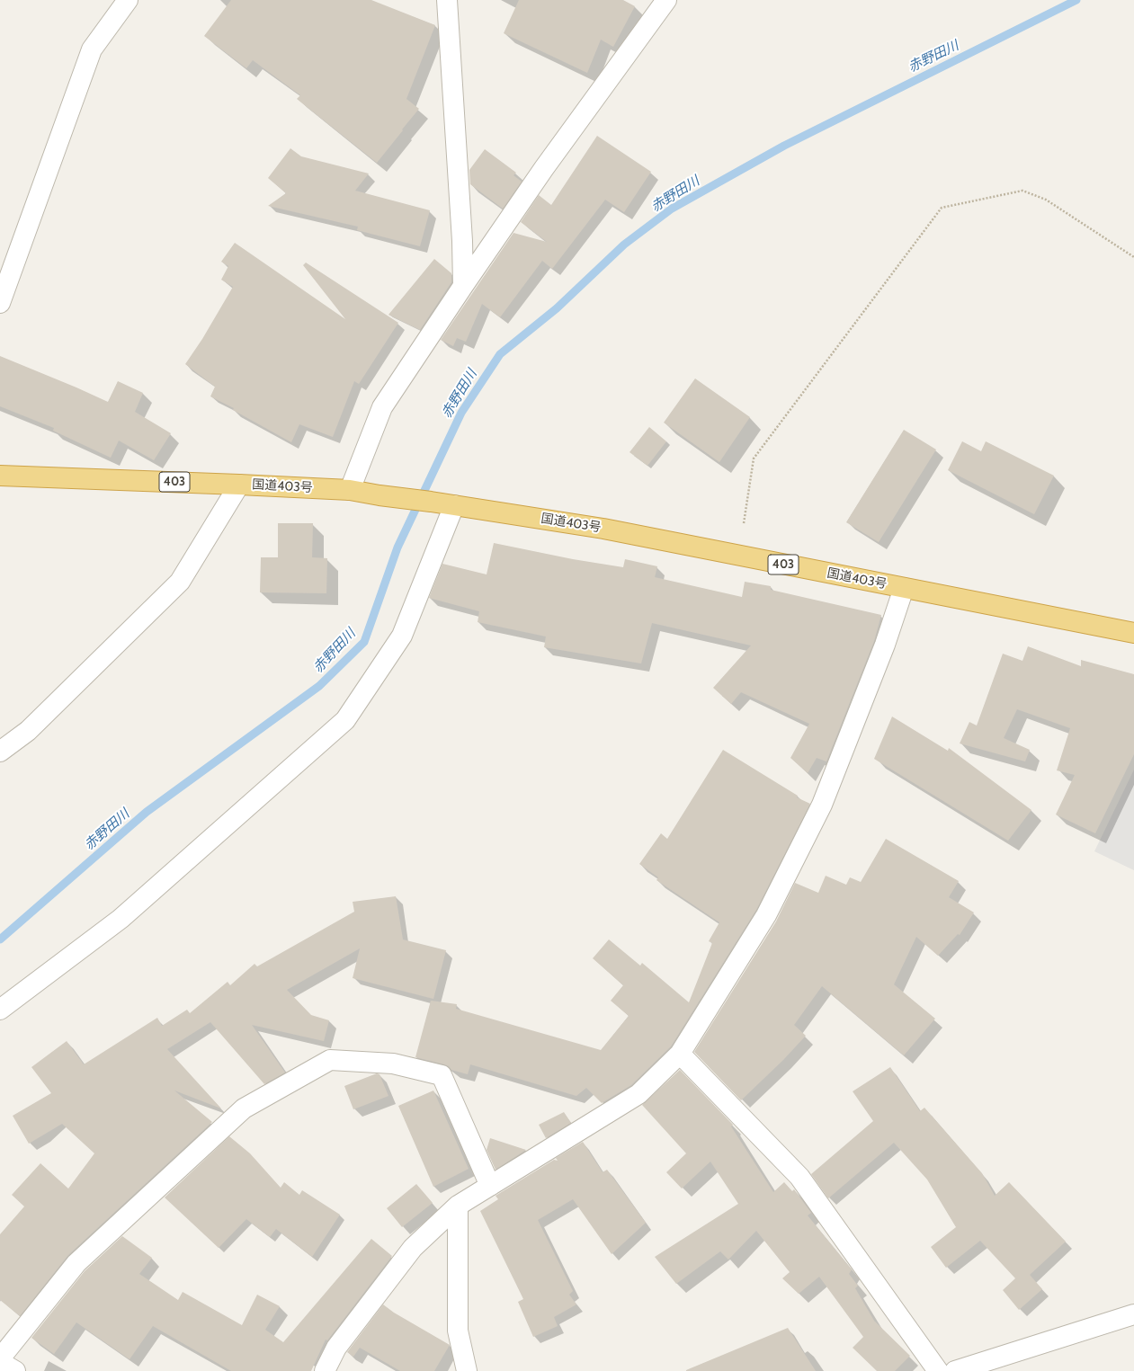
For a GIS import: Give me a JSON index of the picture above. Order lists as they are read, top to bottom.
{
  "streets": {
    "highway": ["403", "国道403号"]
  },
  "water": ["赤野田川"]
}
